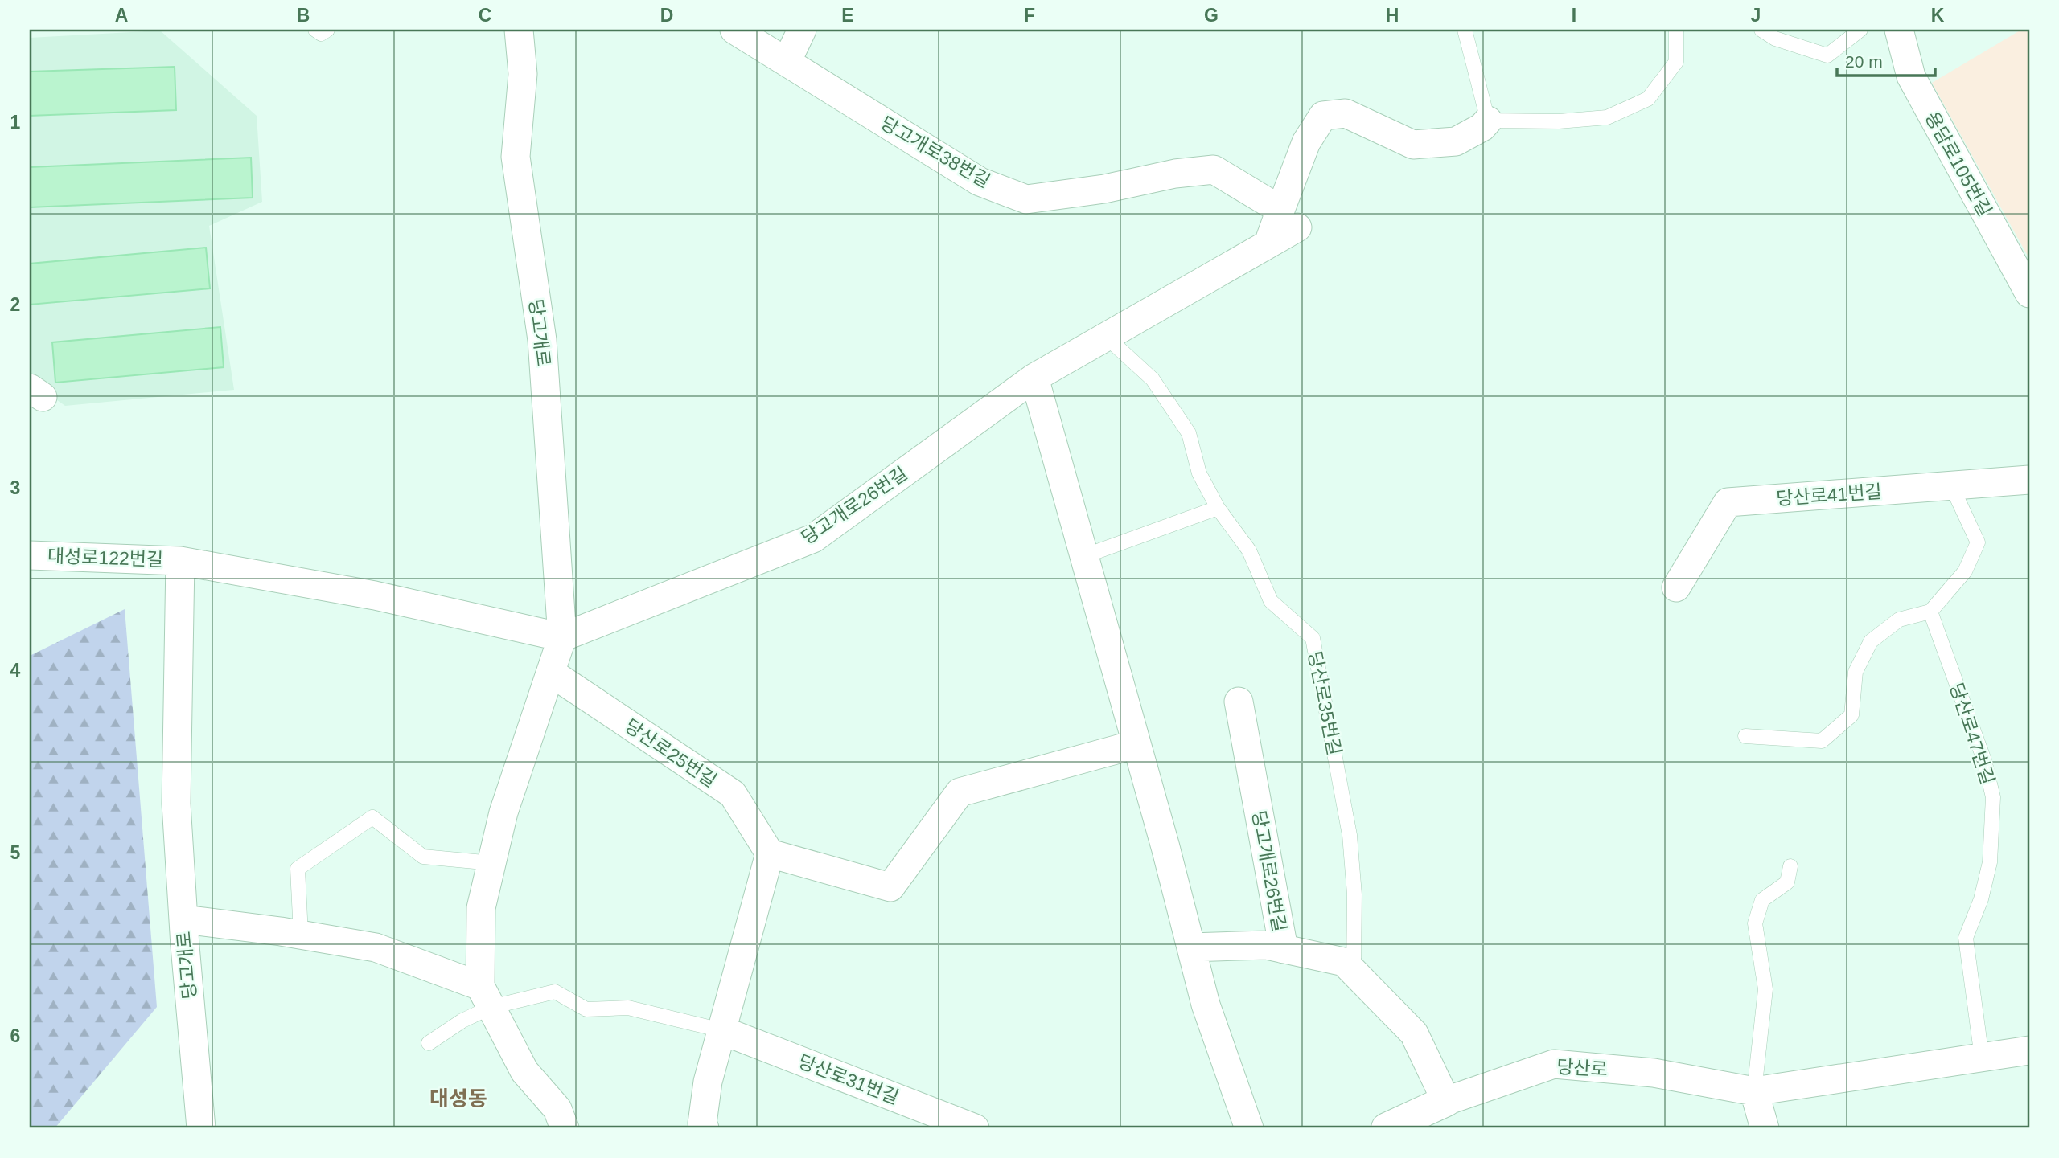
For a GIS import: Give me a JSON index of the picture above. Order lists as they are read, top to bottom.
{
  "streets": {
    "street": [
      "당고개로38번길",
      "용담로105번길",
      "당고개로",
      "당산로41번길",
      "당고개로26번길",
      "대성로122번길",
      "당산로25번길",
      "당산로",
      "당산로31번길"
    ],
    "lane": ["당산로35번길", "당산로47번길"]
  },
  "crossings": [
    ["당고개로38번길", "당고개로26번길"],
    ["당고개로", "당고개로26번길"],
    ["당고개로", "당산로25번길"],
    ["당고개로26번길", "당산로35번길"],
    ["당산로47번길", "당산로"]
  ],
  "districts": ["대성동"],
  "scale_bar": "20 m",
  "grid": {
    "columns": [
      "A",
      "B",
      "C",
      "D",
      "E",
      "F",
      "G",
      "H",
      "I",
      "J",
      "K"
    ],
    "rows": [
      "1",
      "2",
      "3",
      "4",
      "5",
      "6"
    ]
  }
}
